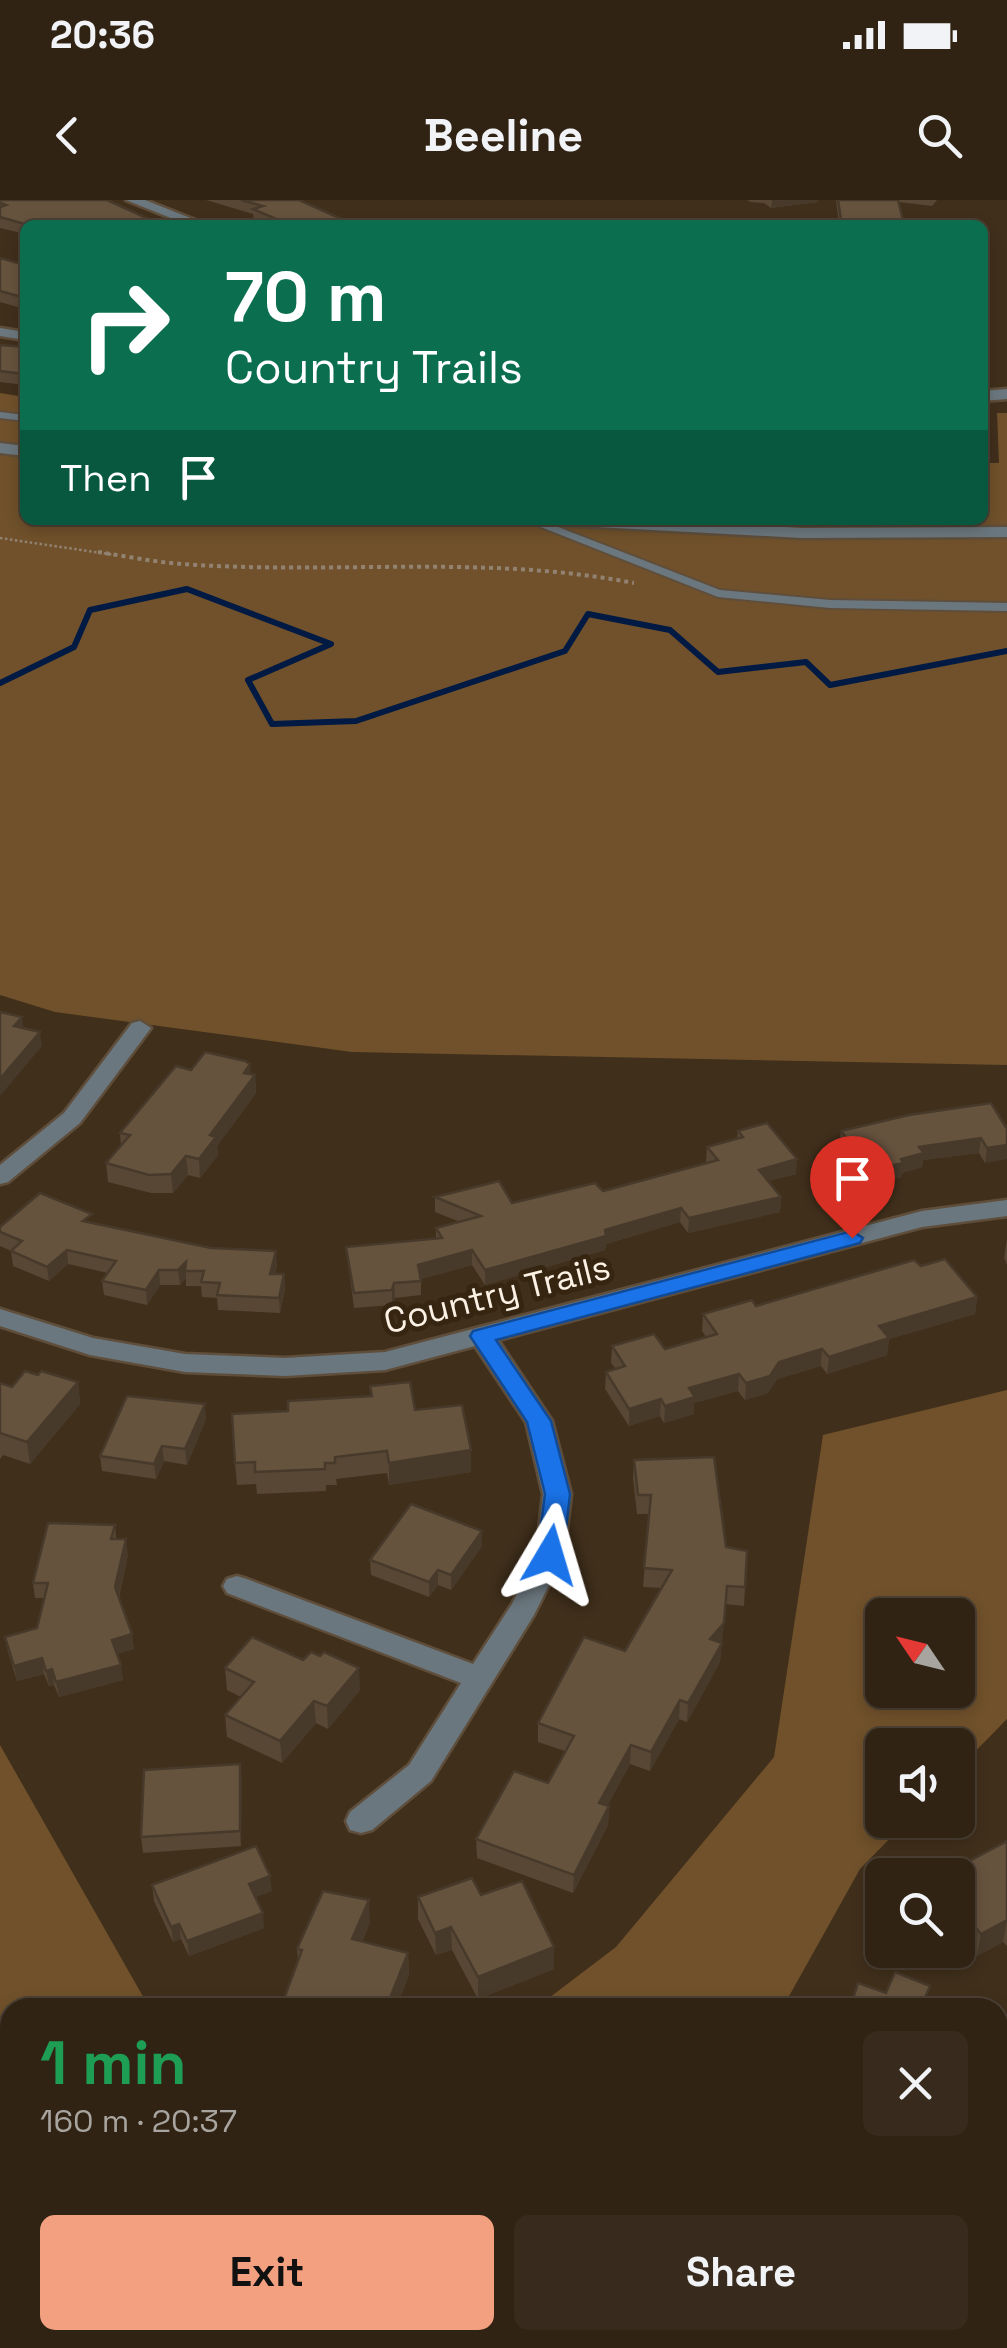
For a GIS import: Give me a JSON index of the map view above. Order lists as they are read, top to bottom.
{
  "streets": {
    "street": ["Country Trails"]
  },
  "north": "top left",
  "page": {
    "status": "20:36",
    "header": "Beeline",
    "turn": ["70 m", "Country Trails"],
    "then": "Then",
    "heading": ["1 min", "160 m · 20:37"],
    "buttons": ["Exit", "Share"]
  }
}
